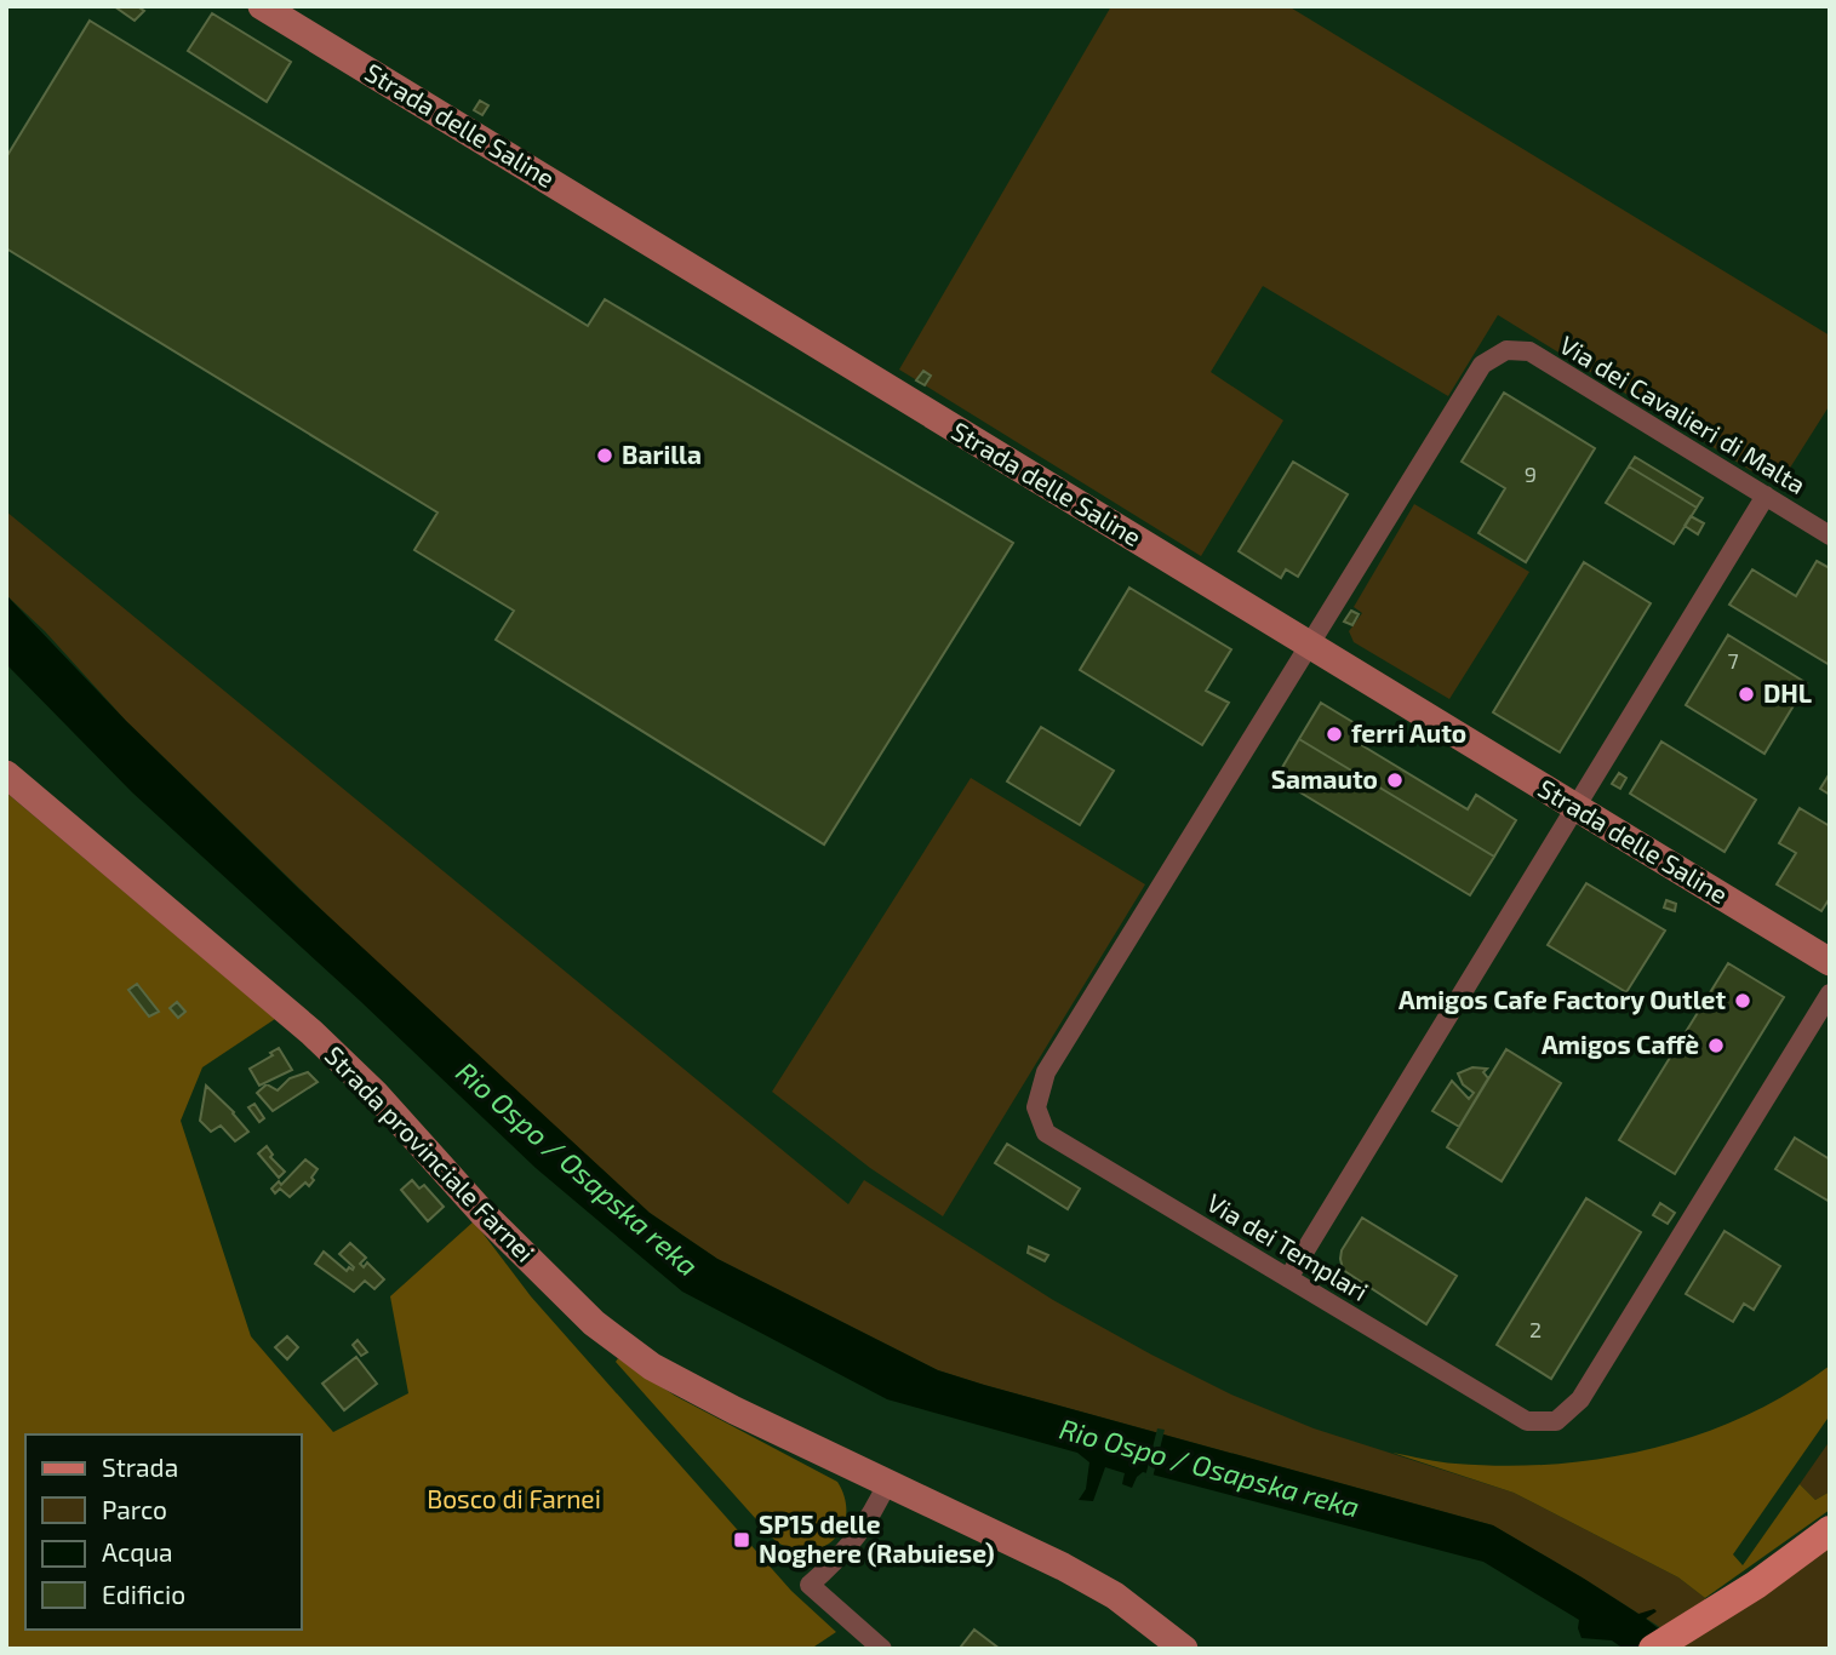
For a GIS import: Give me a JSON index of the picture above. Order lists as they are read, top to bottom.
{
  "streets": {
    "street": [
      "Strada delle Saline",
      "Via dei Cavalieri di Malta",
      "Strada provinciale Farnei",
      "Via dei Templari"
    ]
  },
  "crossings": [
    ["Strada delle Saline", "Via dei Cavalieri di Malta"],
    ["Strada delle Saline", "Via dei Templari"],
    ["Via dei Cavalieri di Malta", "Via dei Templari"]
  ],
  "water": ["Rio Ospo / Osapska reka"],
  "parks": ["Bosco di Farnei"],
  "places": {
    "other": [
      "Barilla",
      "DHL",
      "ferri Auto",
      "Samauto",
      "Amigos Cafe Factory Outlet",
      "Amigos Caffè"
    ],
    "transit": ["SP15 delle Noghere (Rabuiese)"]
  },
  "house_numbers": ["9", "7", "2"],
  "legend": [
    "Strada",
    "Parco",
    "Acqua",
    "Edificio"
  ]
}
